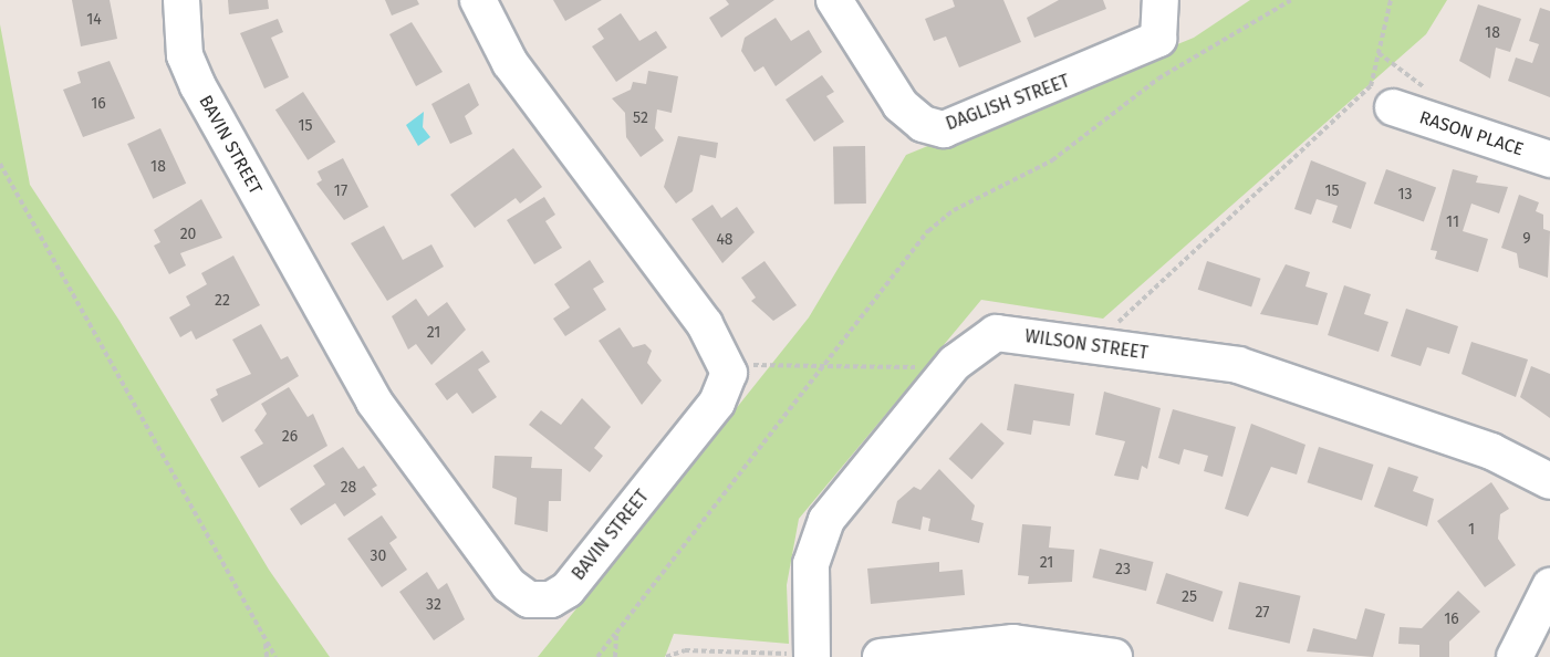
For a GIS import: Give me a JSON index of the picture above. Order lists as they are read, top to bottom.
{
  "streets": {
    "street": [
      "DAGLISH STREET",
      "RASON PLACE",
      "BAVIN STREET",
      "WILSON STREET"
    ]
  },
  "house_numbers": [
    "14",
    "18",
    "16",
    "52",
    "15",
    "18",
    "17",
    "15",
    "13",
    "11",
    "20",
    "9",
    "48",
    "22",
    "21",
    "26",
    "28",
    "1",
    "30",
    "21",
    "23",
    "25",
    "32",
    "27",
    "16"
  ]
}
